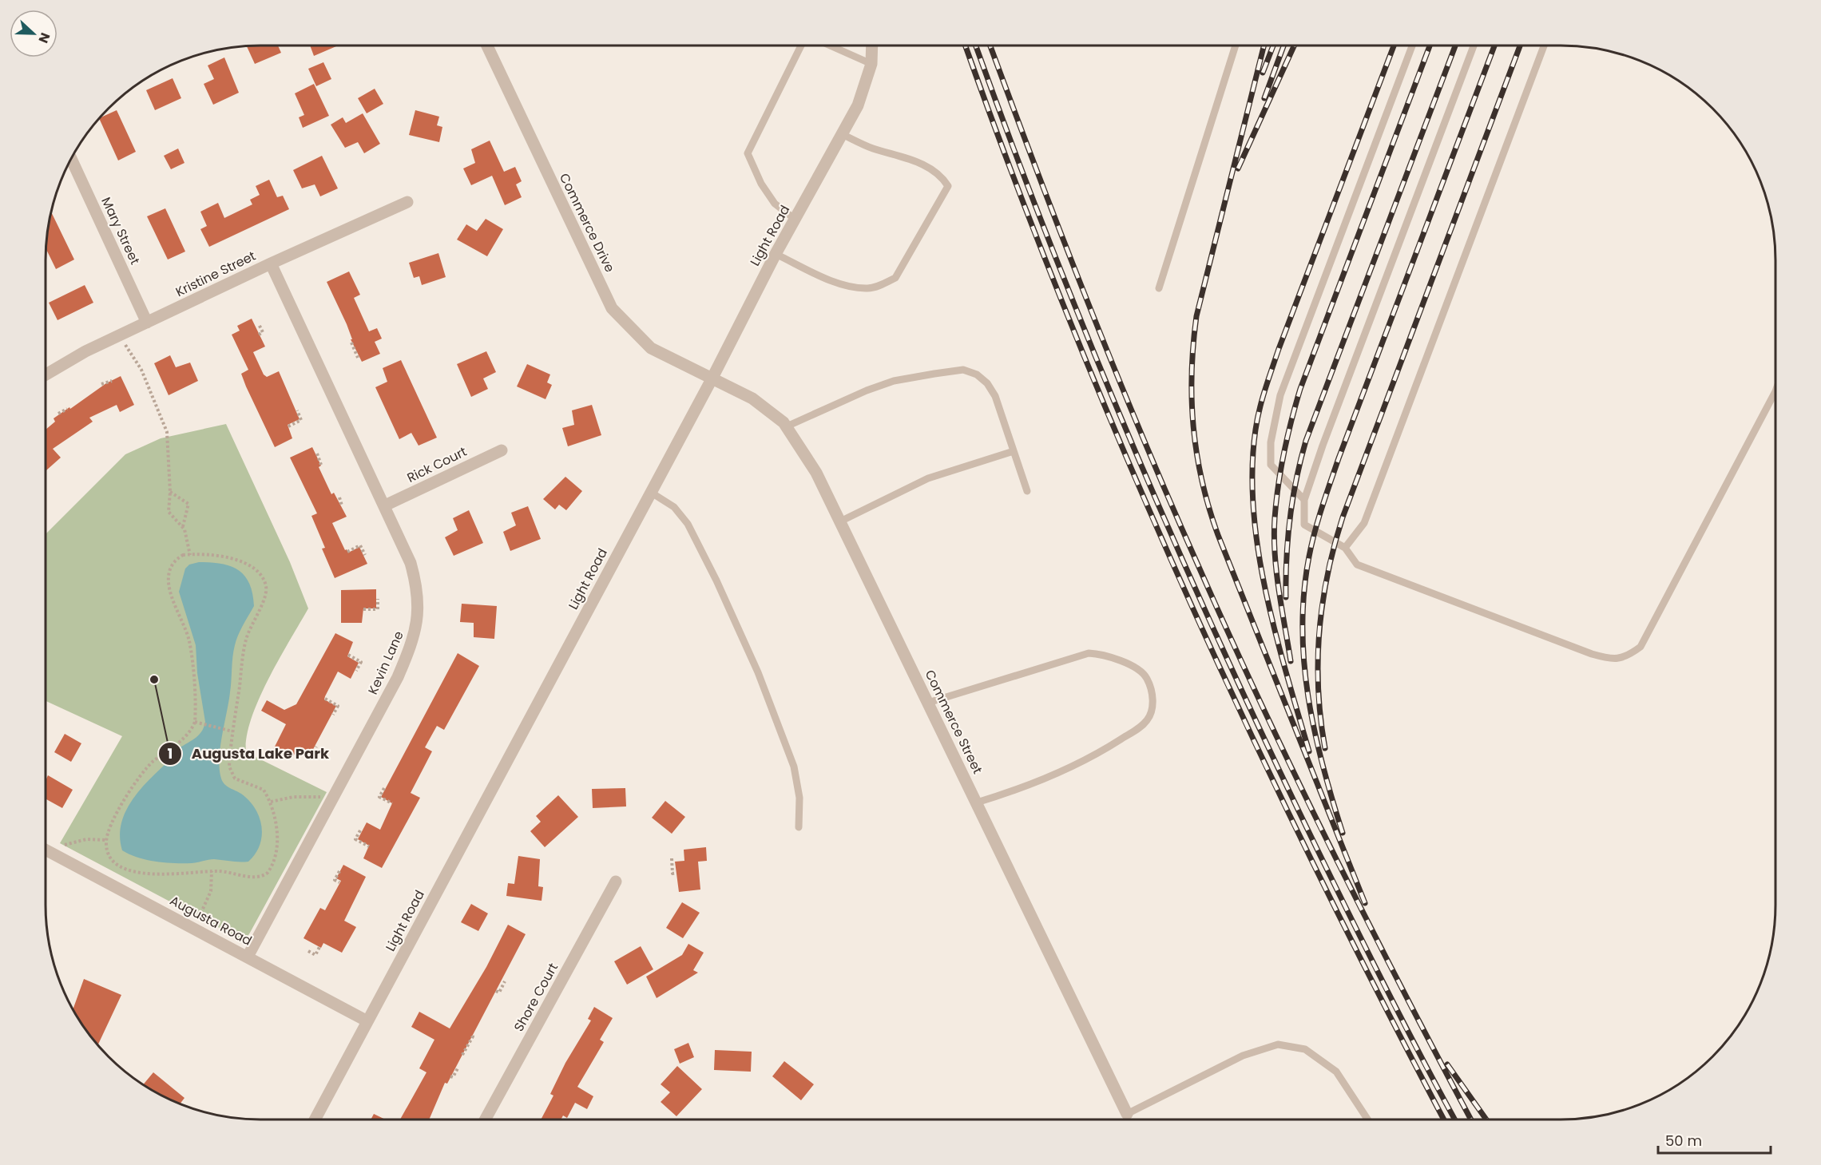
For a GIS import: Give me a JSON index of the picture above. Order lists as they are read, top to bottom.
{
  "streets": {
    "street": [
      "Commerce Drive",
      "Mary Street",
      "Light Road",
      "Kristine Street",
      "Rick Court",
      "Kevin Lane",
      "Commerce Street",
      "Augusta Road",
      "Shore Court"
    ]
  },
  "crossings": [
    ["Commerce Drive", "Light Road"],
    ["Commerce Drive", "Commerce Street"],
    ["Mary Street", "Kristine Street"],
    ["Light Road", "Commerce Street"],
    ["Light Road", "Augusta Road"],
    ["Kristine Street", "Kevin Lane"],
    ["Rick Court", "Kevin Lane"],
    ["Kevin Lane", "Augusta Road"]
  ],
  "places": ["Augusta Lake Park"],
  "scale_bar": "50 m",
  "north": "right"
}
